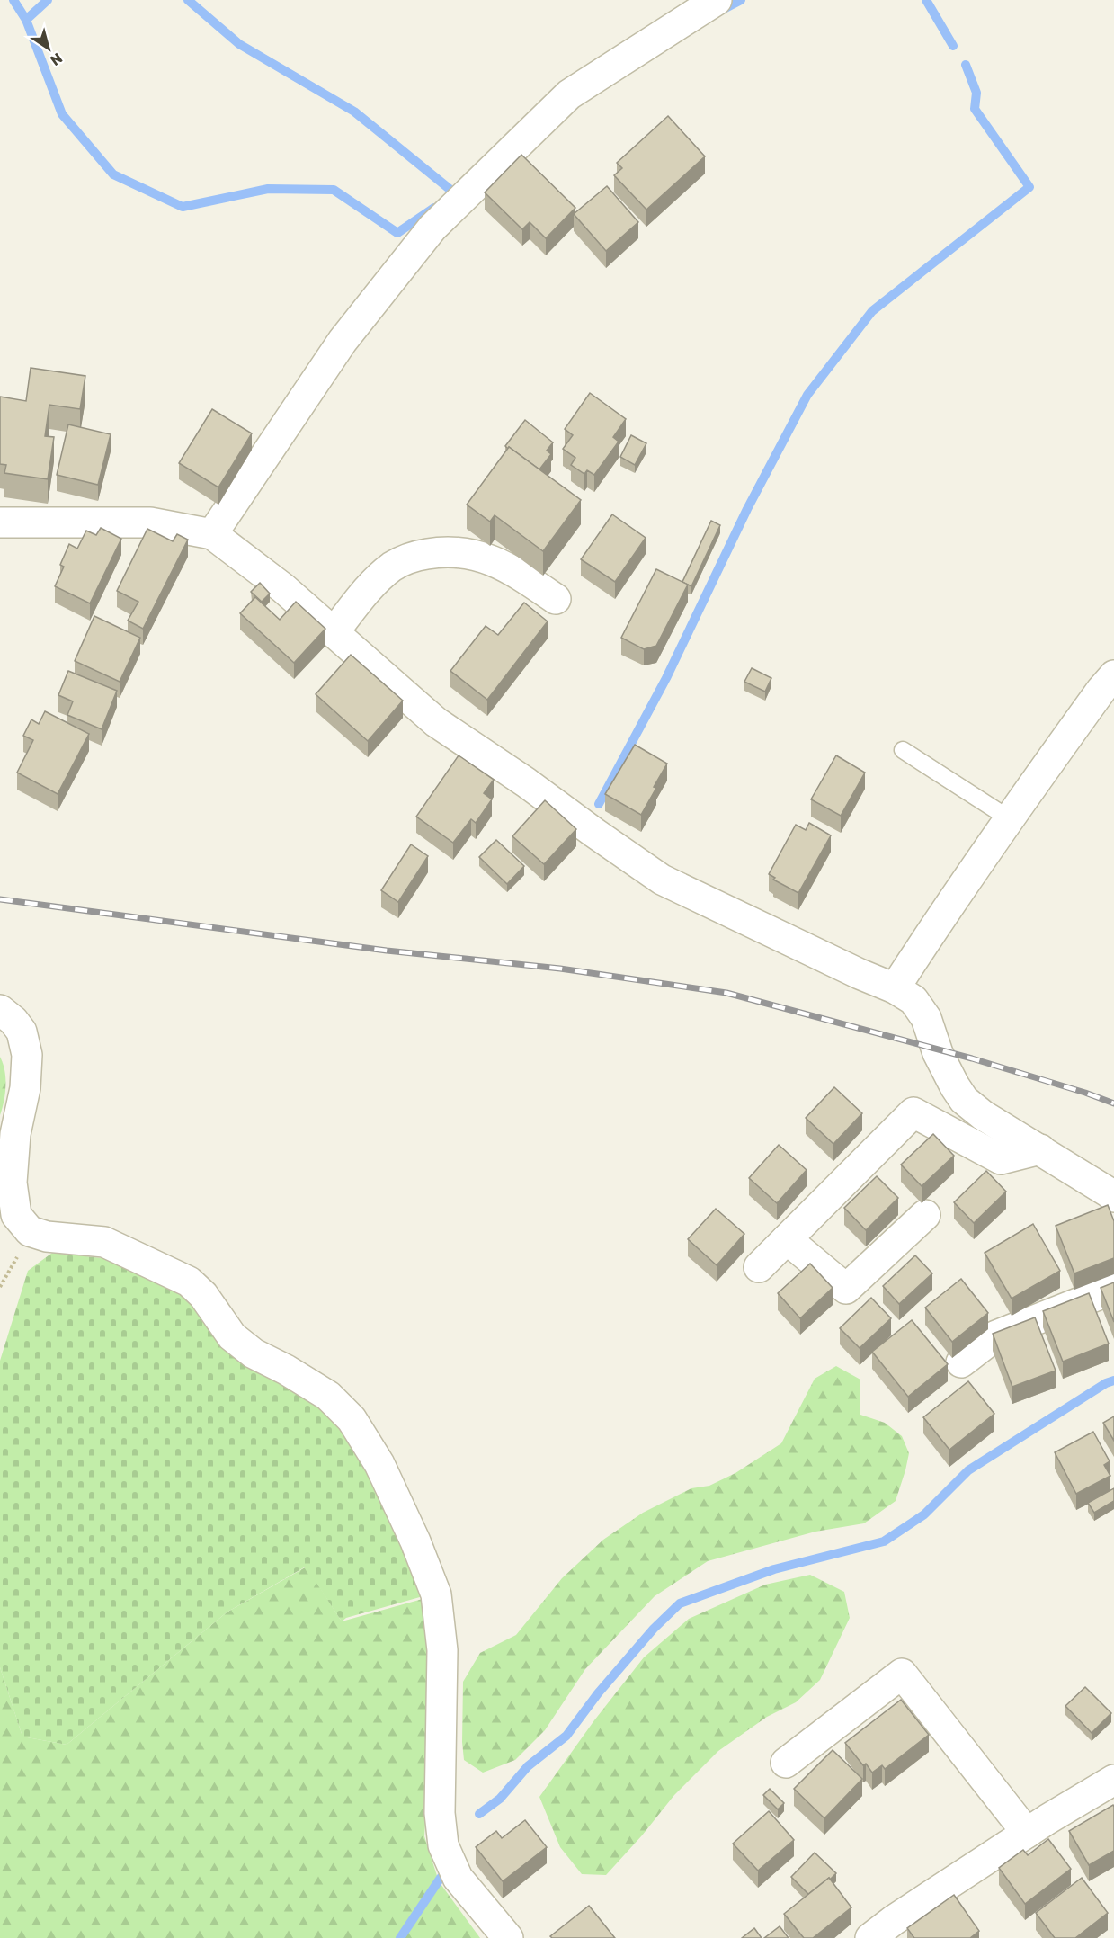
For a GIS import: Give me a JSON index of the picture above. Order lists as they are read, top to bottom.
{
  "north": "bottom right"
}
